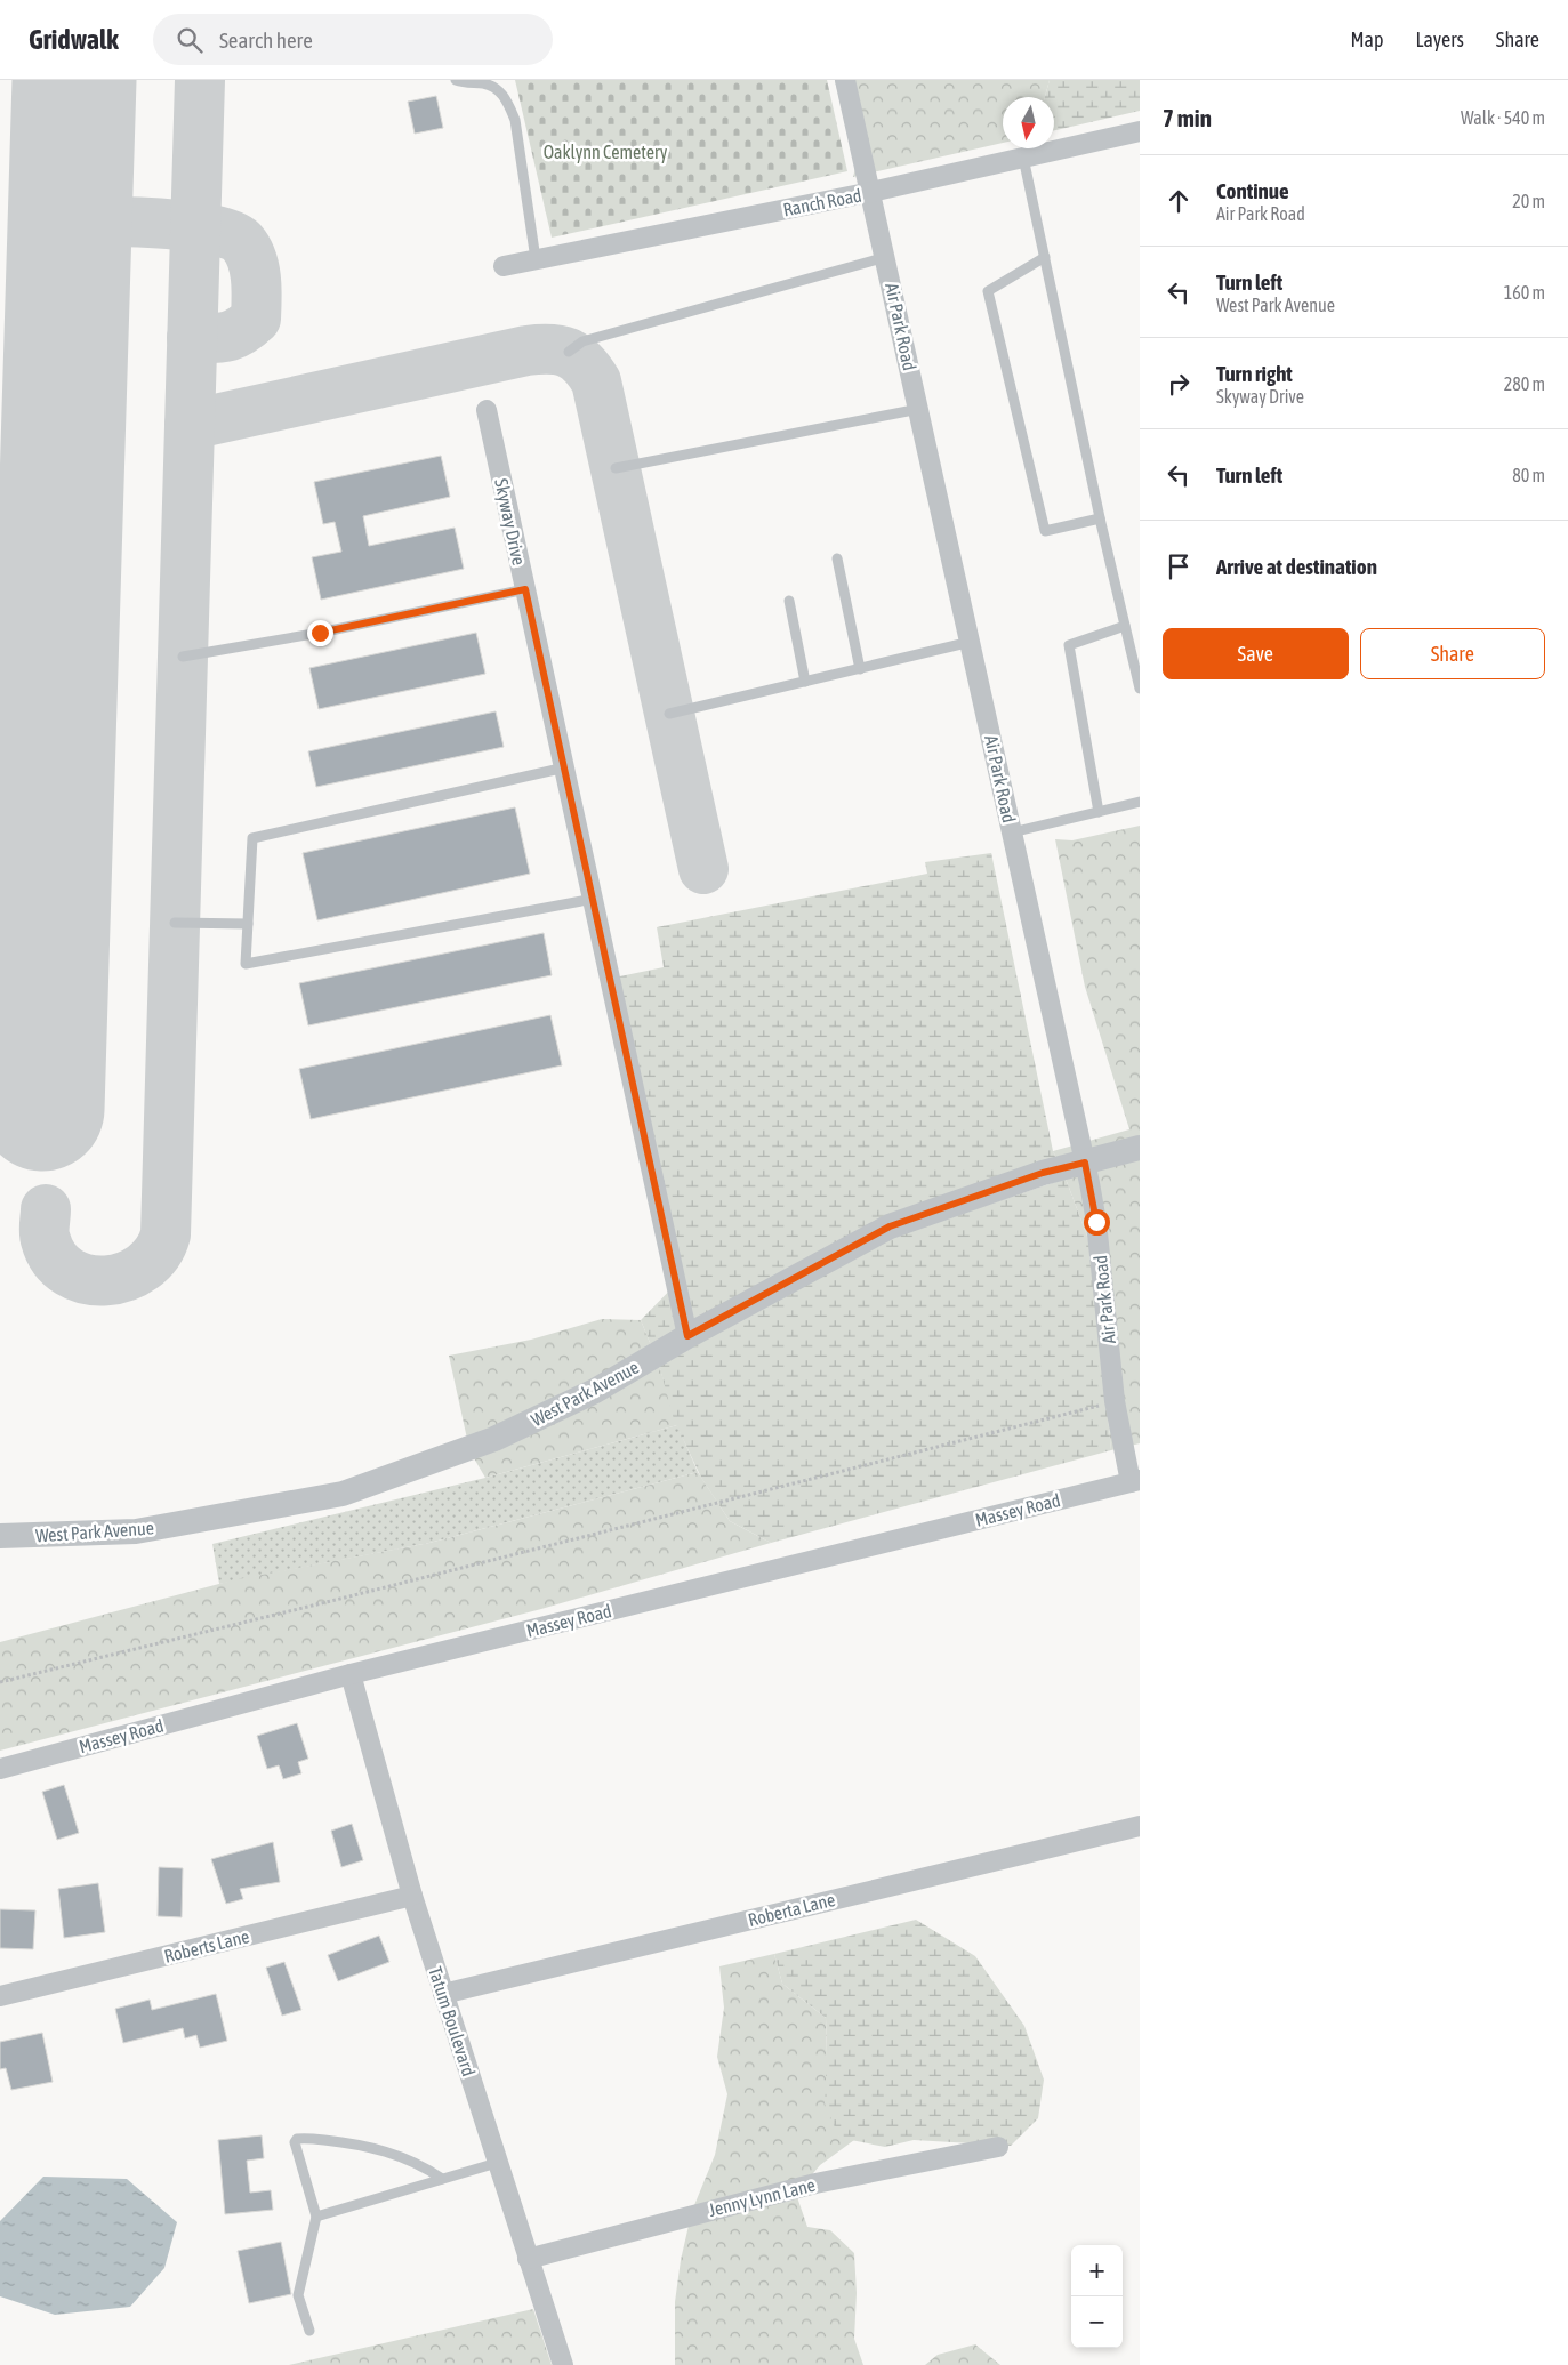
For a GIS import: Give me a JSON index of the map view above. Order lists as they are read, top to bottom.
{
  "streets": {
    "street": [
      "Ranch Road",
      "Air Park Road",
      "Skyway Drive",
      "West Park Avenue",
      "Massey Road",
      "Roberta Lane",
      "Roberts Lane",
      "Tatum Boulevard",
      "Jenny Lynn Lane"
    ]
  },
  "crossings": [
    ["Ranch Road", "Air Park Road"],
    ["Air Park Road", "West Park Avenue"],
    ["Air Park Road", "Massey Road"],
    ["Skyway Drive", "West Park Avenue"],
    ["Massey Road", "Tatum Boulevard"],
    ["Roberta Lane", "Tatum Boulevard"],
    ["Roberts Lane", "Tatum Boulevard"],
    ["Tatum Boulevard", "Jenny Lynn Lane"]
  ],
  "parks": ["Oaklynn Cemetery"],
  "north": "bottom",
  "page": {
    "header": "Gridwalk",
    "search": "Search here",
    "nav": ["Map", "Layers", "Share"],
    "heading": ["7 min", "Walk · 540 m"],
    "list": [
      ["Continue", "Air Park Road", "20 m"],
      ["Turn left", "West Park Avenue", "160 m"],
      ["Turn right", "Skyway Drive", "280 m"],
      ["Turn left", "80 m"],
      "Arrive at destination"
    ],
    "buttons": ["Save", "Share"],
    "map_buttons": ["+", "−"]
  }
}
